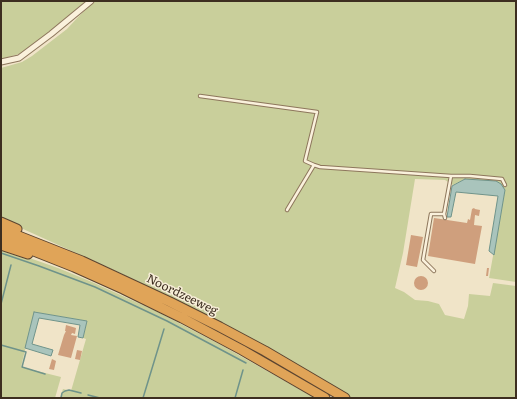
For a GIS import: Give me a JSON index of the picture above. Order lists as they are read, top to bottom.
{
  "streets": {
    "highway": ["Noordzeeweg"]
  }
}
